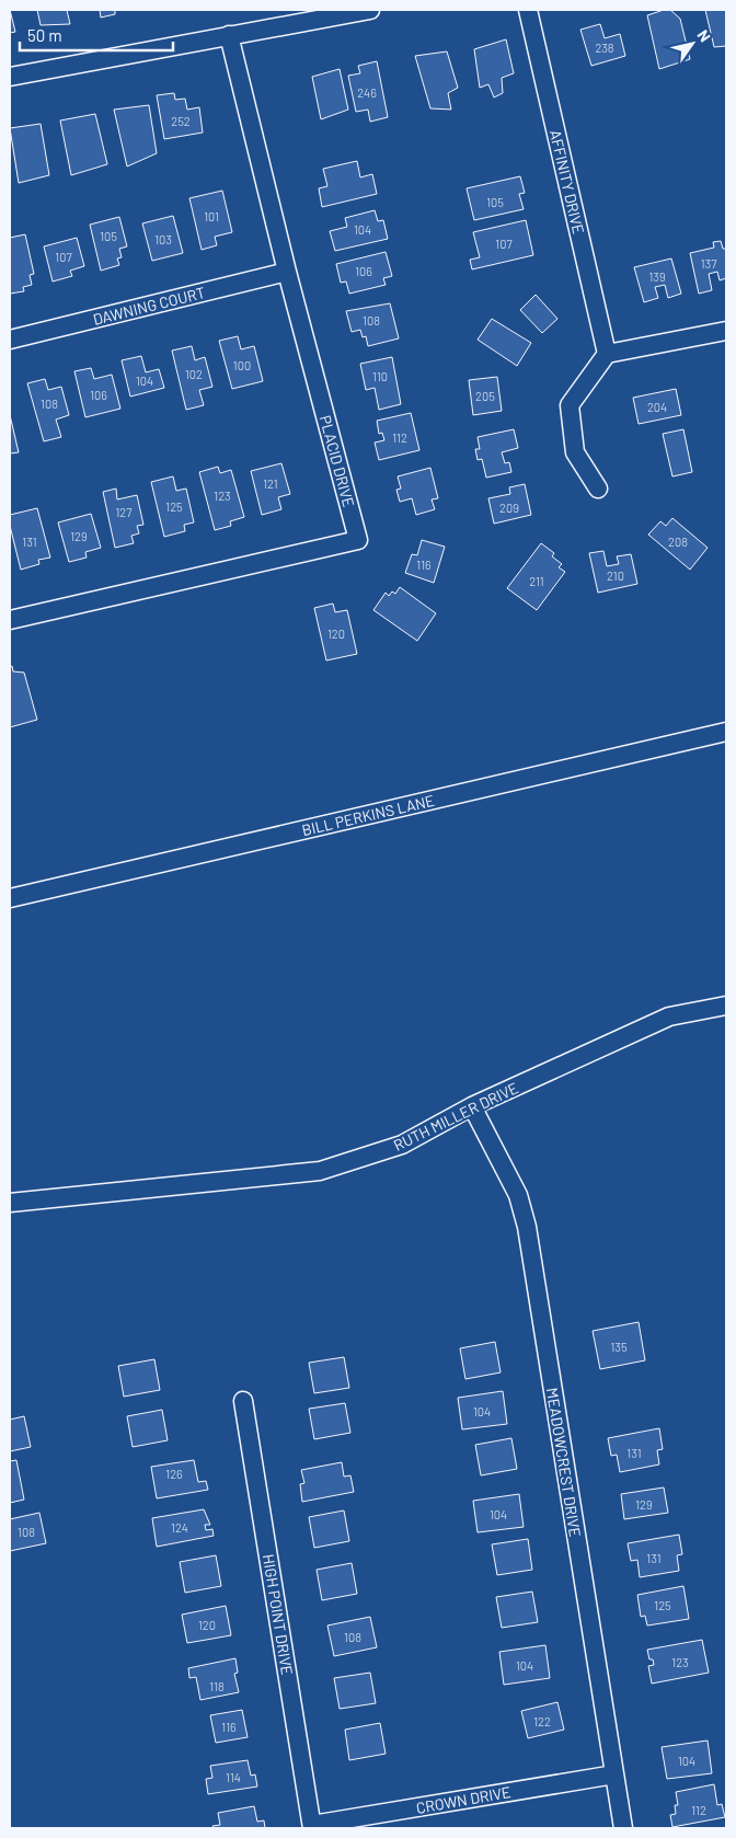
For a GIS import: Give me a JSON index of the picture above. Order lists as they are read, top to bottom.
{
  "streets": {
    "street": [
      "AFFINITY DRIVE",
      "DAWNING COURT",
      "PLACID DRIVE",
      "BILL PERKINS LANE",
      "RUTH MILLER DRIVE",
      "MEADOWCREST DRIVE",
      "HIGH POINT DRIVE",
      "CROWN DRIVE"
    ]
  },
  "crossings": [
    ["DAWNING COURT", "PLACID DRIVE"],
    ["RUTH MILLER DRIVE", "MEADOWCREST DRIVE"],
    ["MEADOWCREST DRIVE", "CROWN DRIVE"],
    ["HIGH POINT DRIVE", "CROWN DRIVE"]
  ],
  "house_numbers": [
    "238",
    "246",
    "252",
    "105",
    "101",
    "104",
    "105",
    "103",
    "107",
    "107",
    "137",
    "106",
    "139",
    "108",
    "100",
    "102",
    "110",
    "104",
    "106",
    "205",
    "108",
    "204",
    "112",
    "121",
    "123",
    "125",
    "209",
    "127",
    "129",
    "131",
    "208",
    "116",
    "210",
    "211",
    "120",
    "135",
    "104",
    "131",
    "126",
    "129",
    "104",
    "124",
    "108",
    "131",
    "125",
    "120",
    "108",
    "123",
    "104",
    "118",
    "122",
    "116",
    "104",
    "114",
    "112"
  ],
  "scale_bar": "50 m",
  "north": "top right"
}
